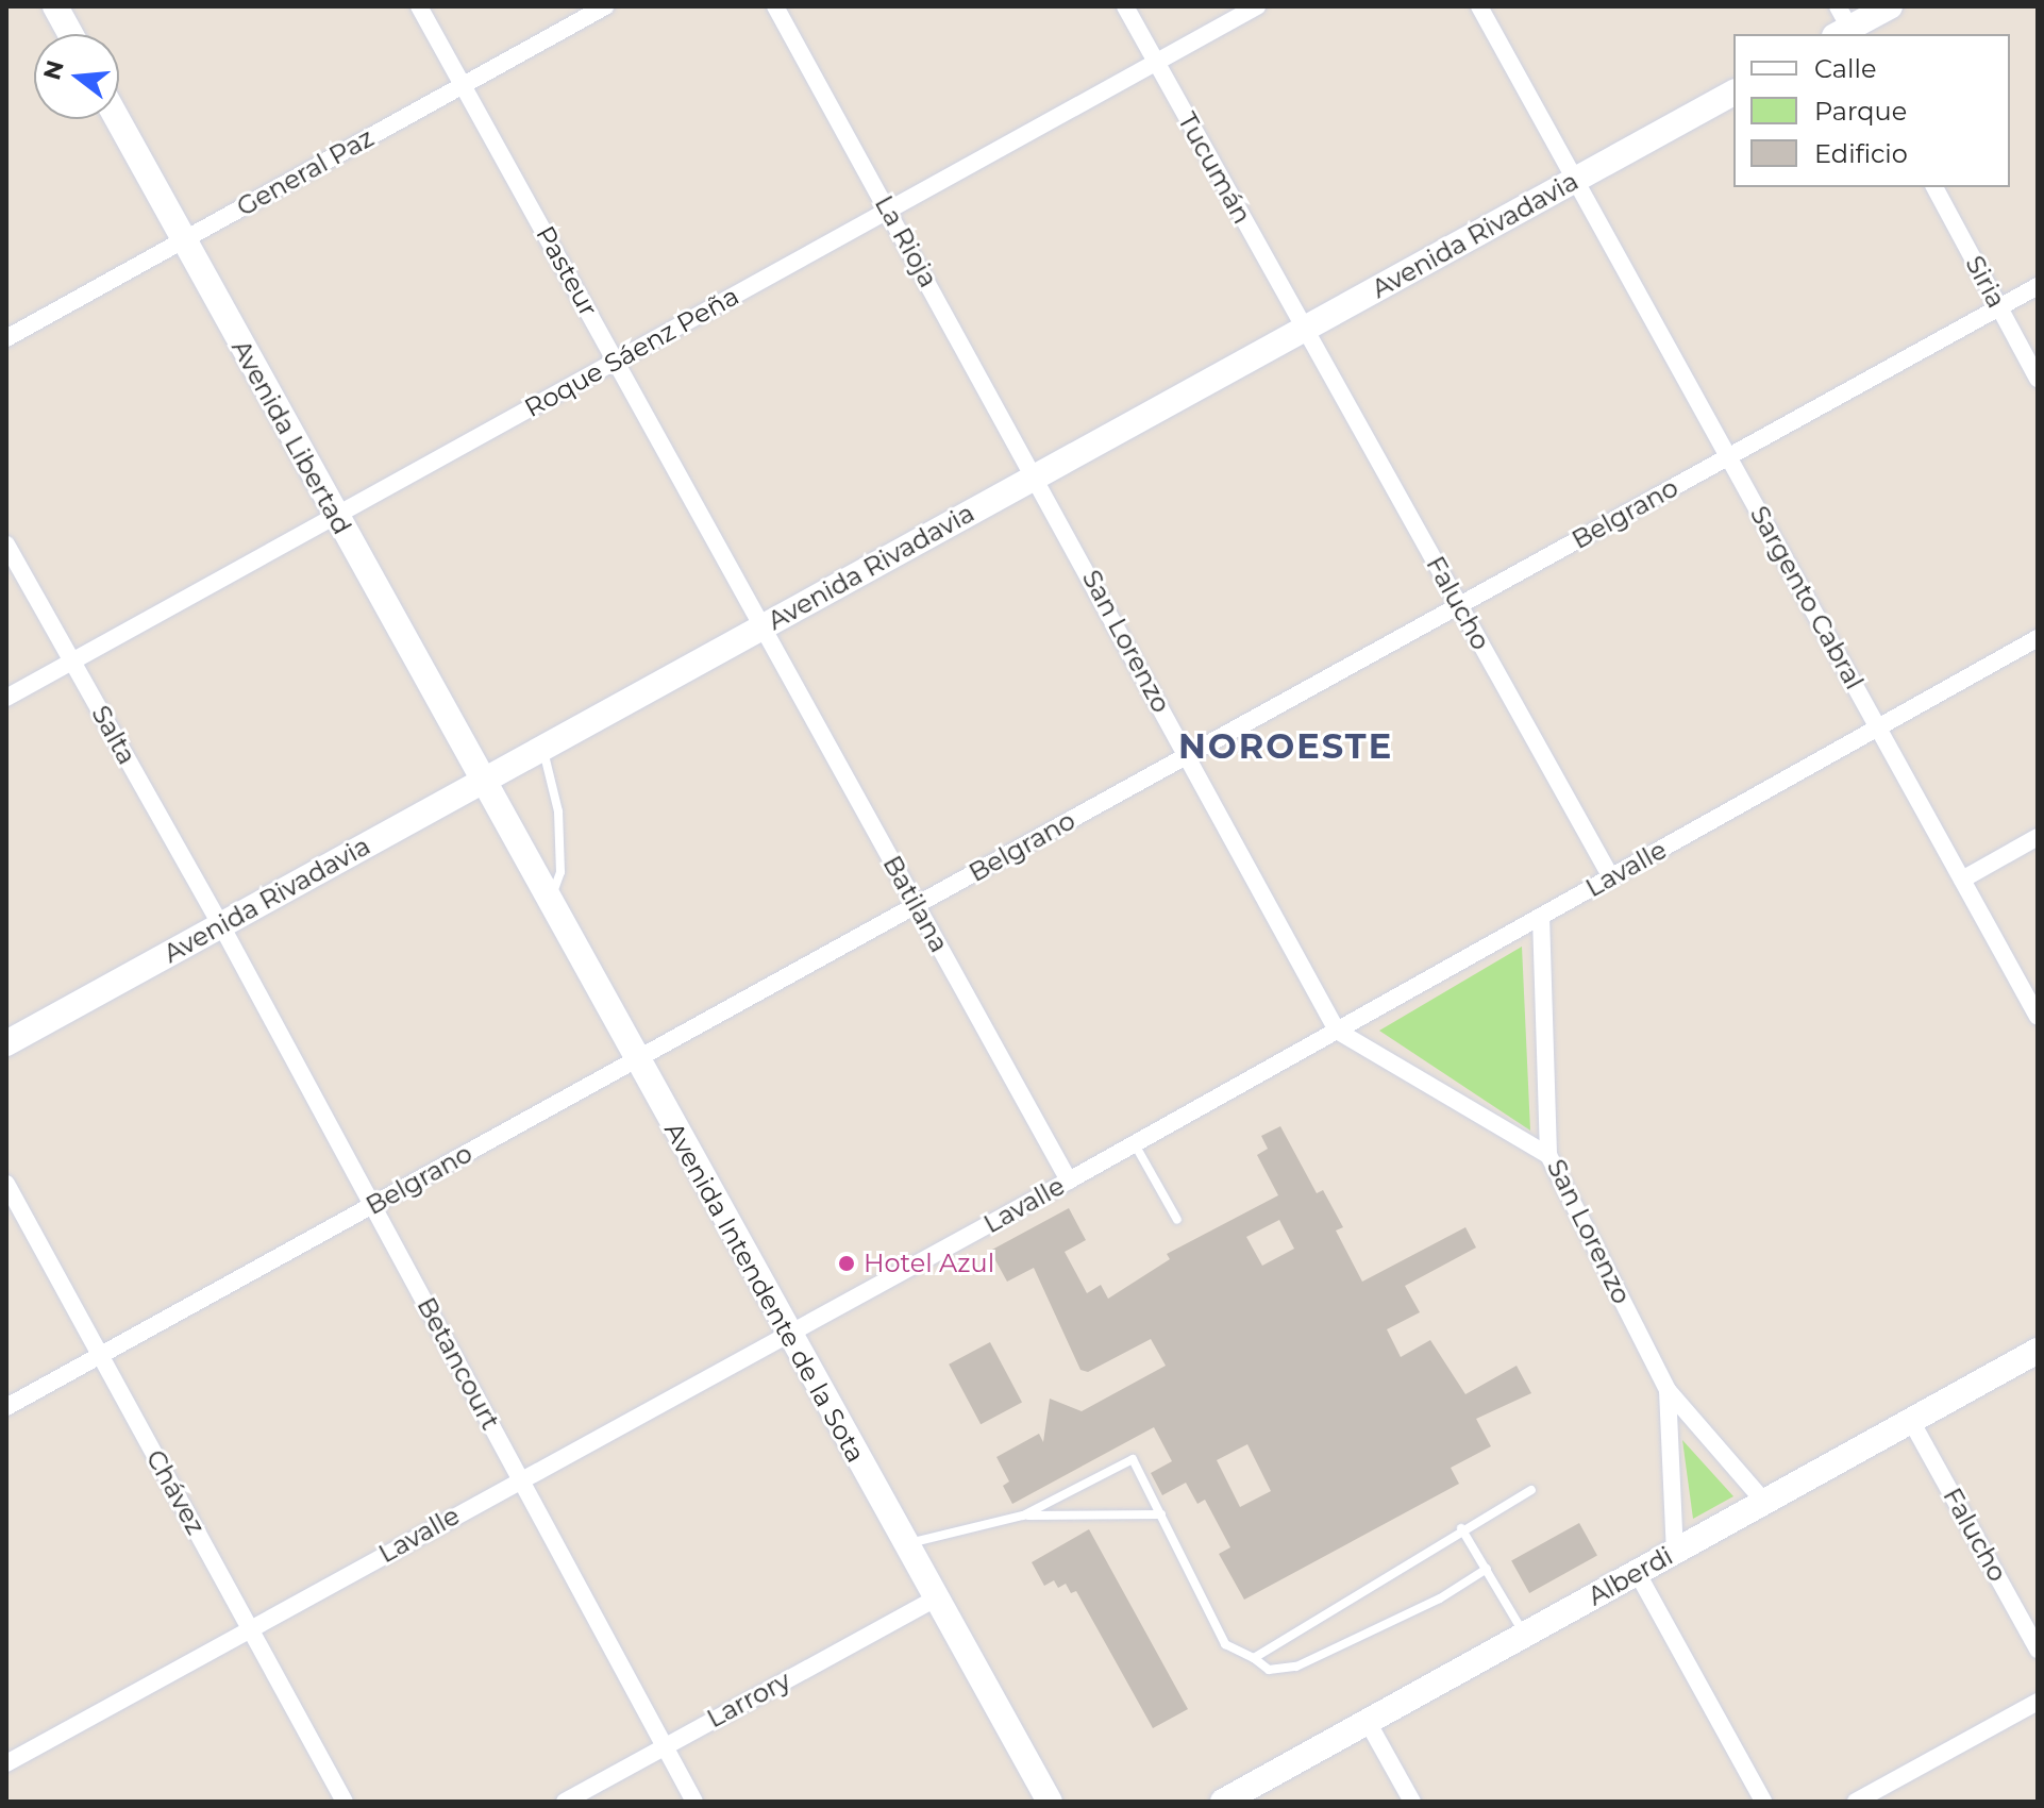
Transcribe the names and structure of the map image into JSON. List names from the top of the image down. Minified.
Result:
{"streets":{"main road":["Avenida Rivadavia","Avenida Libertad","Avenida Intendente de la Sota","Alberdi"],"street":["Tucumán","General Paz","La Rioja","Pasteur","Siria","Roque Sáenz Peña","Belgrano","Sargento Cabral","Falucho","San Lorenzo","Salta","Lavalle","Batilana","Betancourt","Chávez","Larrory"]},"crossings":[["Tucumán","Avenida Rivadavia"],["Tucumán","Roque Sáenz Peña"],["Tucumán","Falucho"],["General Paz","Pasteur"],["General Paz","Avenida Libertad"],["Avenida Rivadavia","La Rioja"],["Avenida Rivadavia","Pasteur"],["Avenida Rivadavia","Avenida Libertad"],["Avenida Rivadavia","Sargento Cabral"],["Avenida Rivadavia","Falucho"],["Avenida Rivadavia","San Lorenzo"],["Avenida Rivadavia","Salta"],["Avenida Rivadavia","Batilana"],["Avenida Rivadavia","Avenida Intendente de la Sota"],["Avenida Rivadavia","Betancourt"],["La Rioja","Roque Sáenz Peña"],["La Rioja","San Lorenzo"],["Pasteur","Roque Sáenz Peña"],["Pasteur","Batilana"],["Siria","Belgrano"],["Roque Sáenz Peña","Avenida Libertad"],["Roque Sáenz Peña","Salta"],["Avenida Libertad","Avenida Intendente de la Sota"],["Belgrano","Sargento Cabral"],["Belgrano","Falucho"],["Belgrano","San Lorenzo"],["Belgrano","Batilana"],["Belgrano","Avenida Intendente de la Sota"],["Belgrano","Betancourt"],["Belgrano","Chávez"],["Sargento Cabral","Lavalle"],["Falucho","Lavalle"],["Falucho","Alberdi"],["San Lorenzo","Lavalle"],["San Lorenzo","Alberdi"],["Salta","Betancourt"],["Lavalle","Batilana"],["Lavalle","Avenida Intendente de la Sota"],["Lavalle","Betancourt"],["Lavalle","Chávez"],["Avenida Intendente de la Sota","Larrory"],["Betancourt","Larrory"]],"districts":["NOROESTE"],"places":["Hotel Azul"],"legend":["Calle","Parque","Edificio"],"north":"left"}
